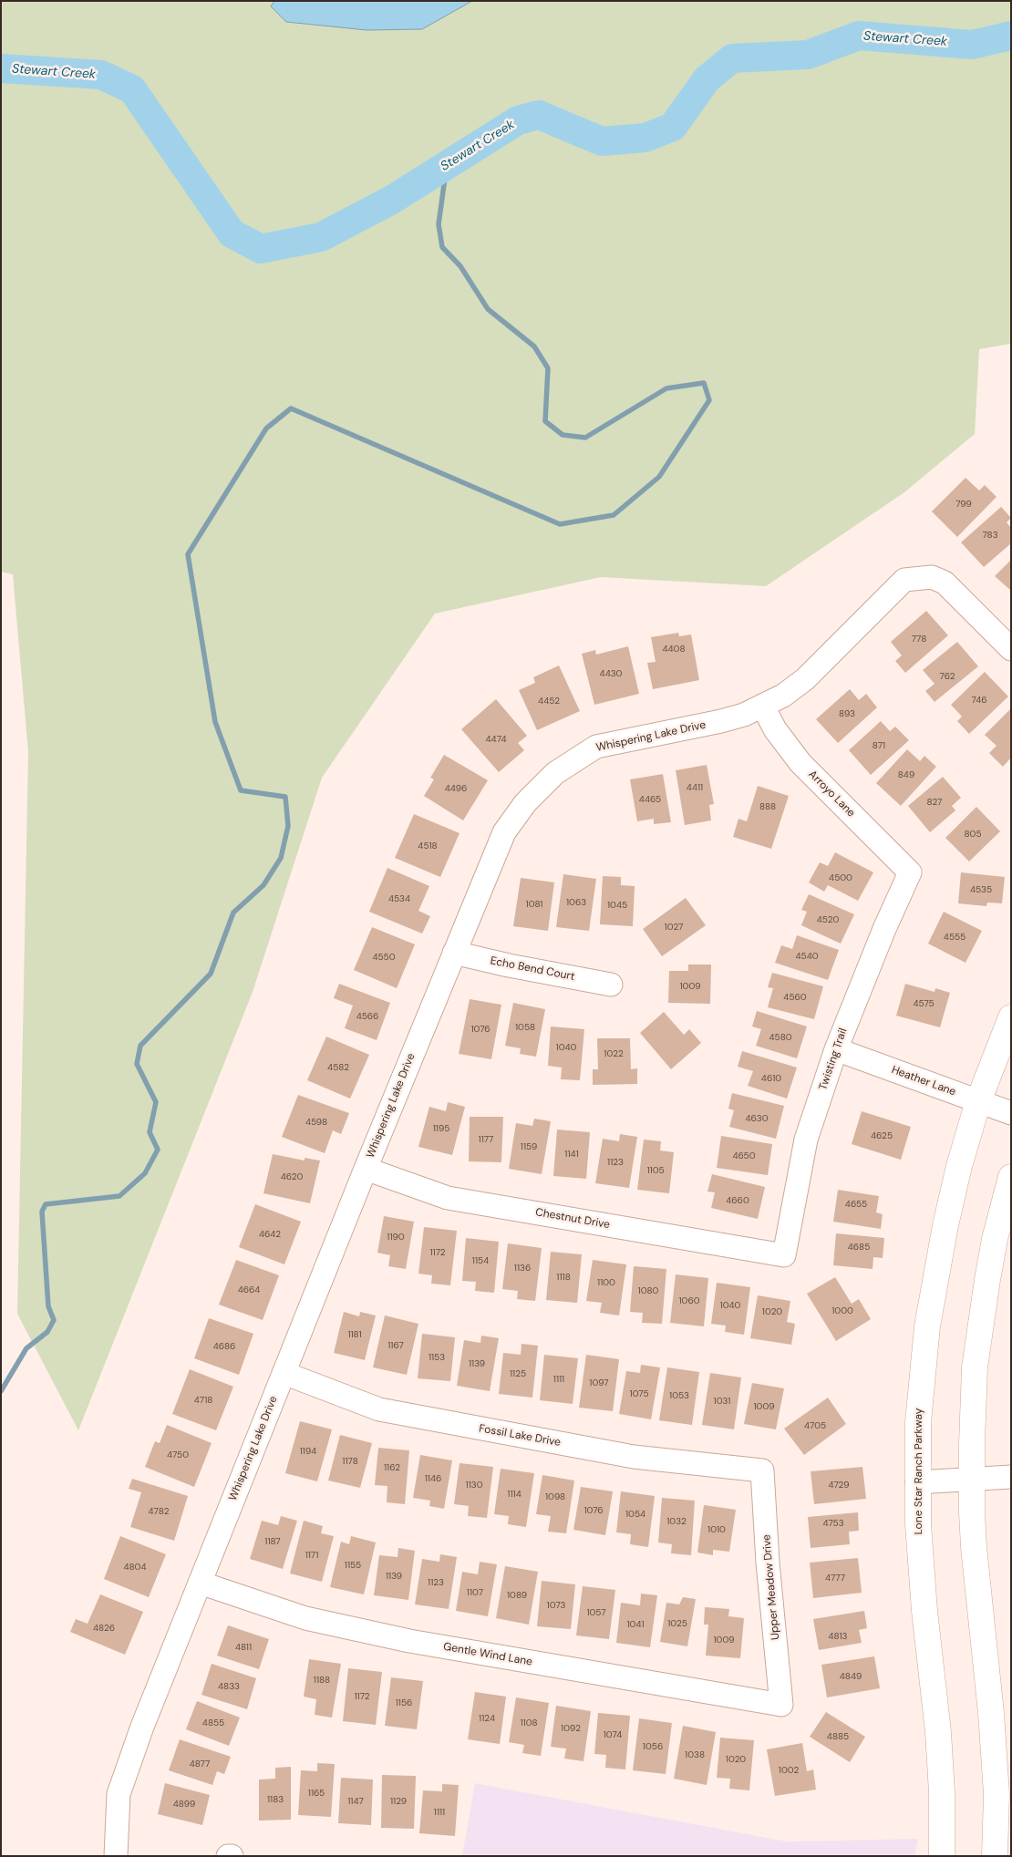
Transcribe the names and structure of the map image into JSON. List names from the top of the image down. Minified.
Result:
{"streets":{"main road":["Lone Star Ranch Parkway"],"street":["Whispering Lake Drive","Arroyo Lane","Echo Bend Court","Twisting Trail","Heather Lane","Chestnut Drive","Fossil Lake Drive","Upper Meadow Drive","Gentle Wind Lane"]},"crossings":[["Whispering Lake Drive","Arroyo Lane"],["Whispering Lake Drive","Echo Bend Court"],["Whispering Lake Drive","Chestnut Drive"],["Whispering Lake Drive","Fossil Lake Drive"],["Whispering Lake Drive","Gentle Wind Lane"],["Arroyo Lane","Twisting Trail"],["Twisting Trail","Heather Lane"],["Twisting Trail","Chestnut Drive"],["Heather Lane","Lone Star Ranch Parkway"],["Fossil Lake Drive","Upper Meadow Drive"],["Upper Meadow Drive","Gentle Wind Lane"]],"water":["Stewart Creek"],"house_numbers":["799","783","778","4408","4430","762","746","4452","893","4474","871","849","4411","4496","4465","827","888","805","4518","4500","4535","4534","1063","1081","1045","4520","1027","4555","4540","4550","1009","4560","4575","4566","1058","1076","4580","1040","1022","4582","4610","4630","4598","1195","4625","1177","1159","1141","4650","1123","1105","4620","4660","4655","4642","1190","4685","1172","1154","1136","1118","1100","4664","1080","1060","1040","1000","1020","1181","1167","4686","1153","1139","1125","1111","1097","1075","1053","4718","1031","1009","4705","1194","4750","1178","1162","1146","1130","4729","1114","1098","1076","4782","1054","1032","4753","1010","1187","1171","1155","4804","1139","4777","1123","1107","1089","1073","1057","1025","1041","4826","4813","1009","4811","4849","1188","4833","1172","1156","1124","4855","1108","1092","1074","4885","1056","1038","1020","4877","1002","1165","1183","1147","1129","4899","1111"]}
